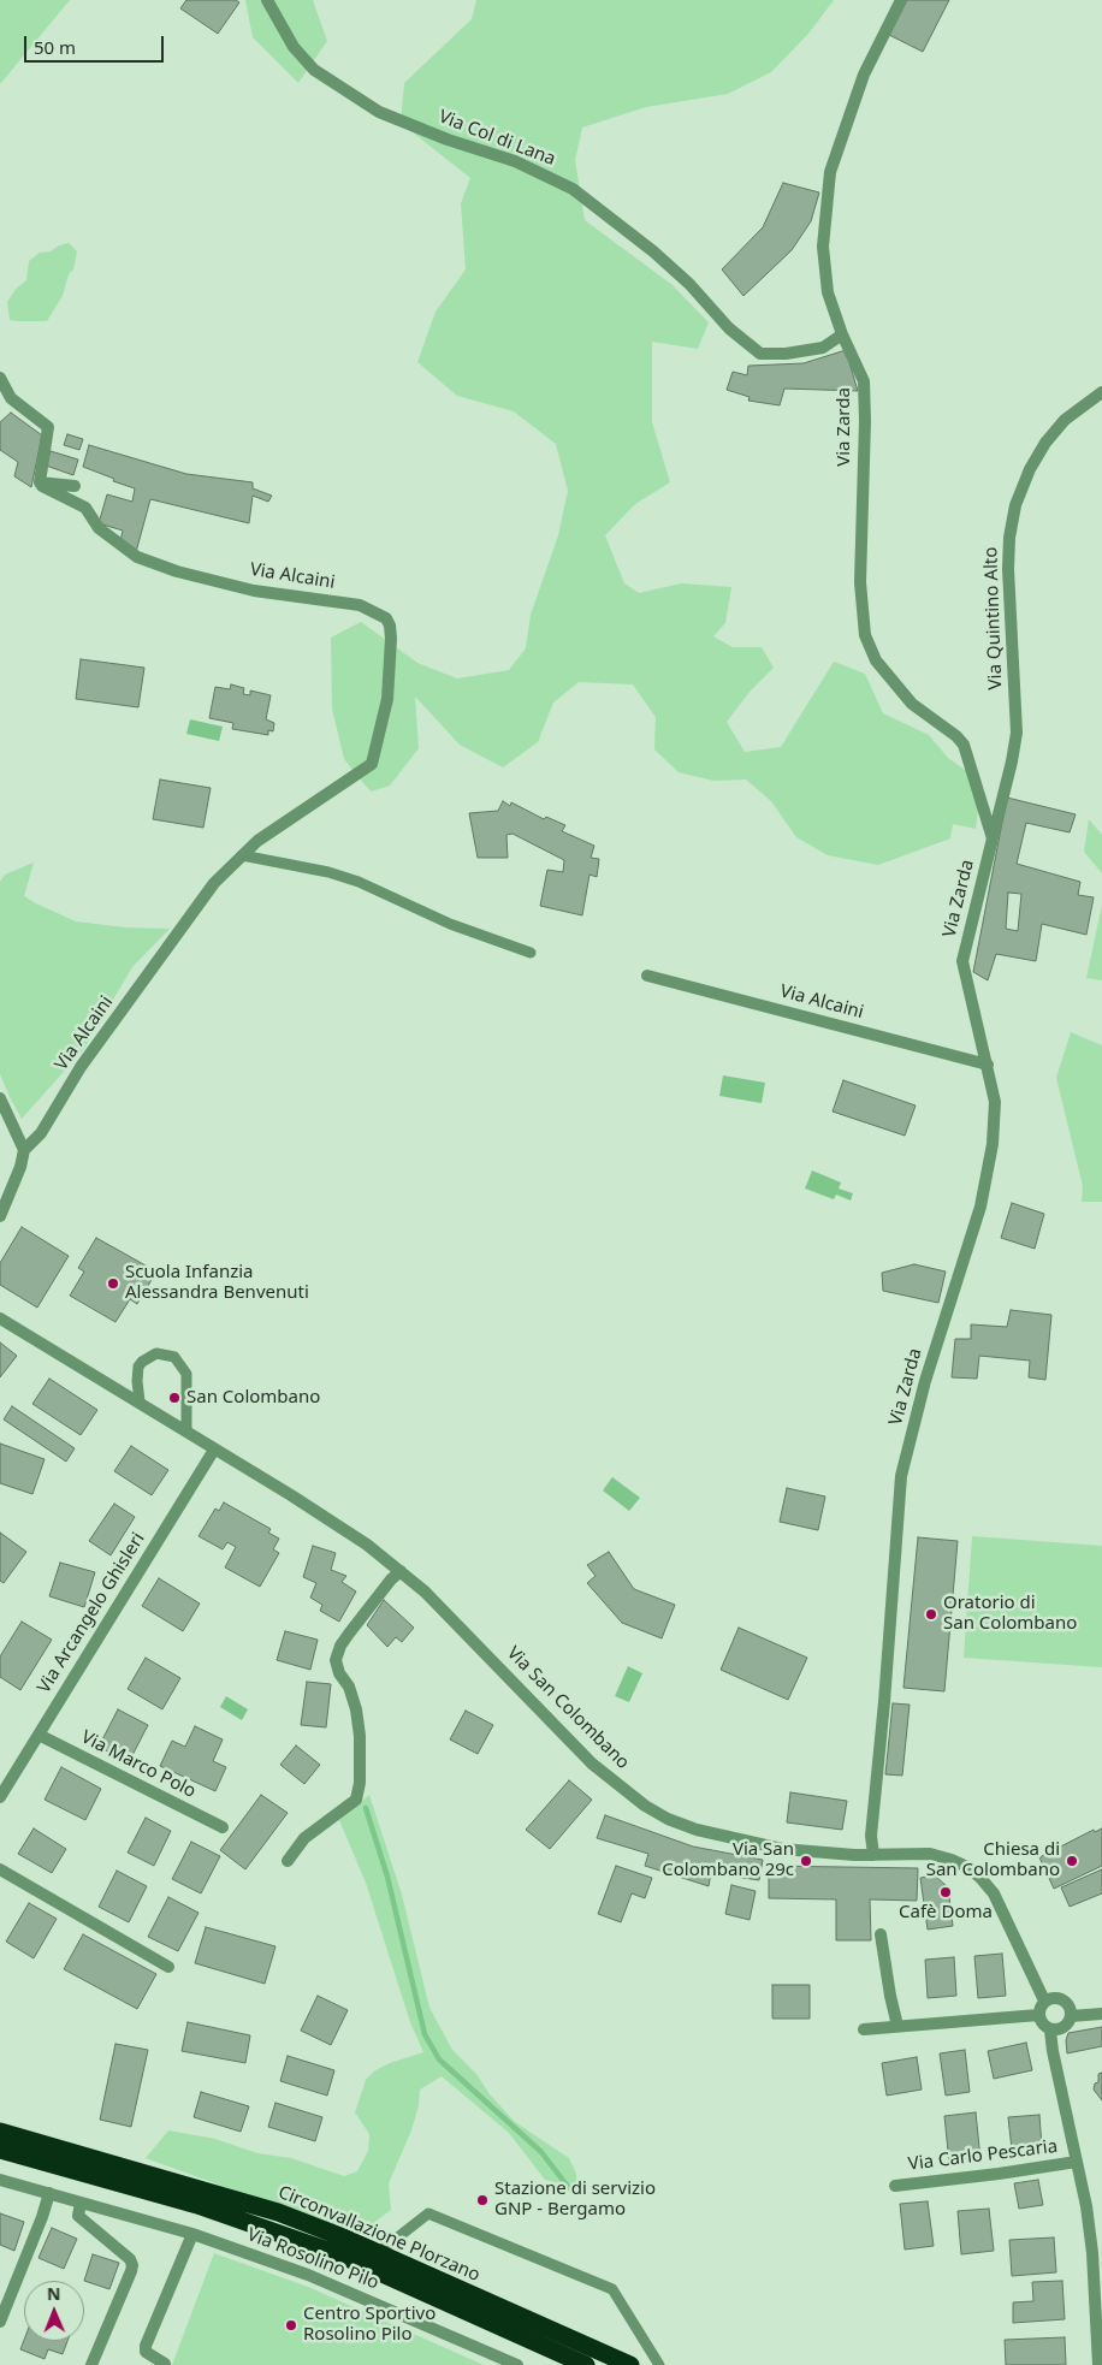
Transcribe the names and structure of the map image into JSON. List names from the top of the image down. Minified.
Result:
{"streets":{"highway":["Circonvallazione Plorzano"],"street":["Via Col di Lana","Via Zarda","Via Alcaini","Via Quintino Alto","Via Arcangelo Ghisleri","Via San Colombano","Via Marco Polo","Via Carlo Pescaria","Via Rosolino Pilo"]},"crossings":[["Via Col di Lana","Via Zarda"],["Via Zarda","Via Alcaini"],["Via Zarda","Via Quintino Alto"],["Via Zarda","Via San Colombano"],["Via Arcangelo Ghisleri","Via San Colombano"],["Via Arcangelo Ghisleri","Via Marco Polo"],["Via San Colombano","Via Carlo Pescaria"]],"places":["Scuola Infanzia Alessandra Benvenuti","San Colombano","Oratorio di San Colombano","Via San Colombano 29c","Chiesa di San Colombano","Cafè Doma","Stazione di servizio GNP - Bergamo","Centro Sportivo Rosolino Pilo"],"scale_bar":"50 m","north":"top"}
